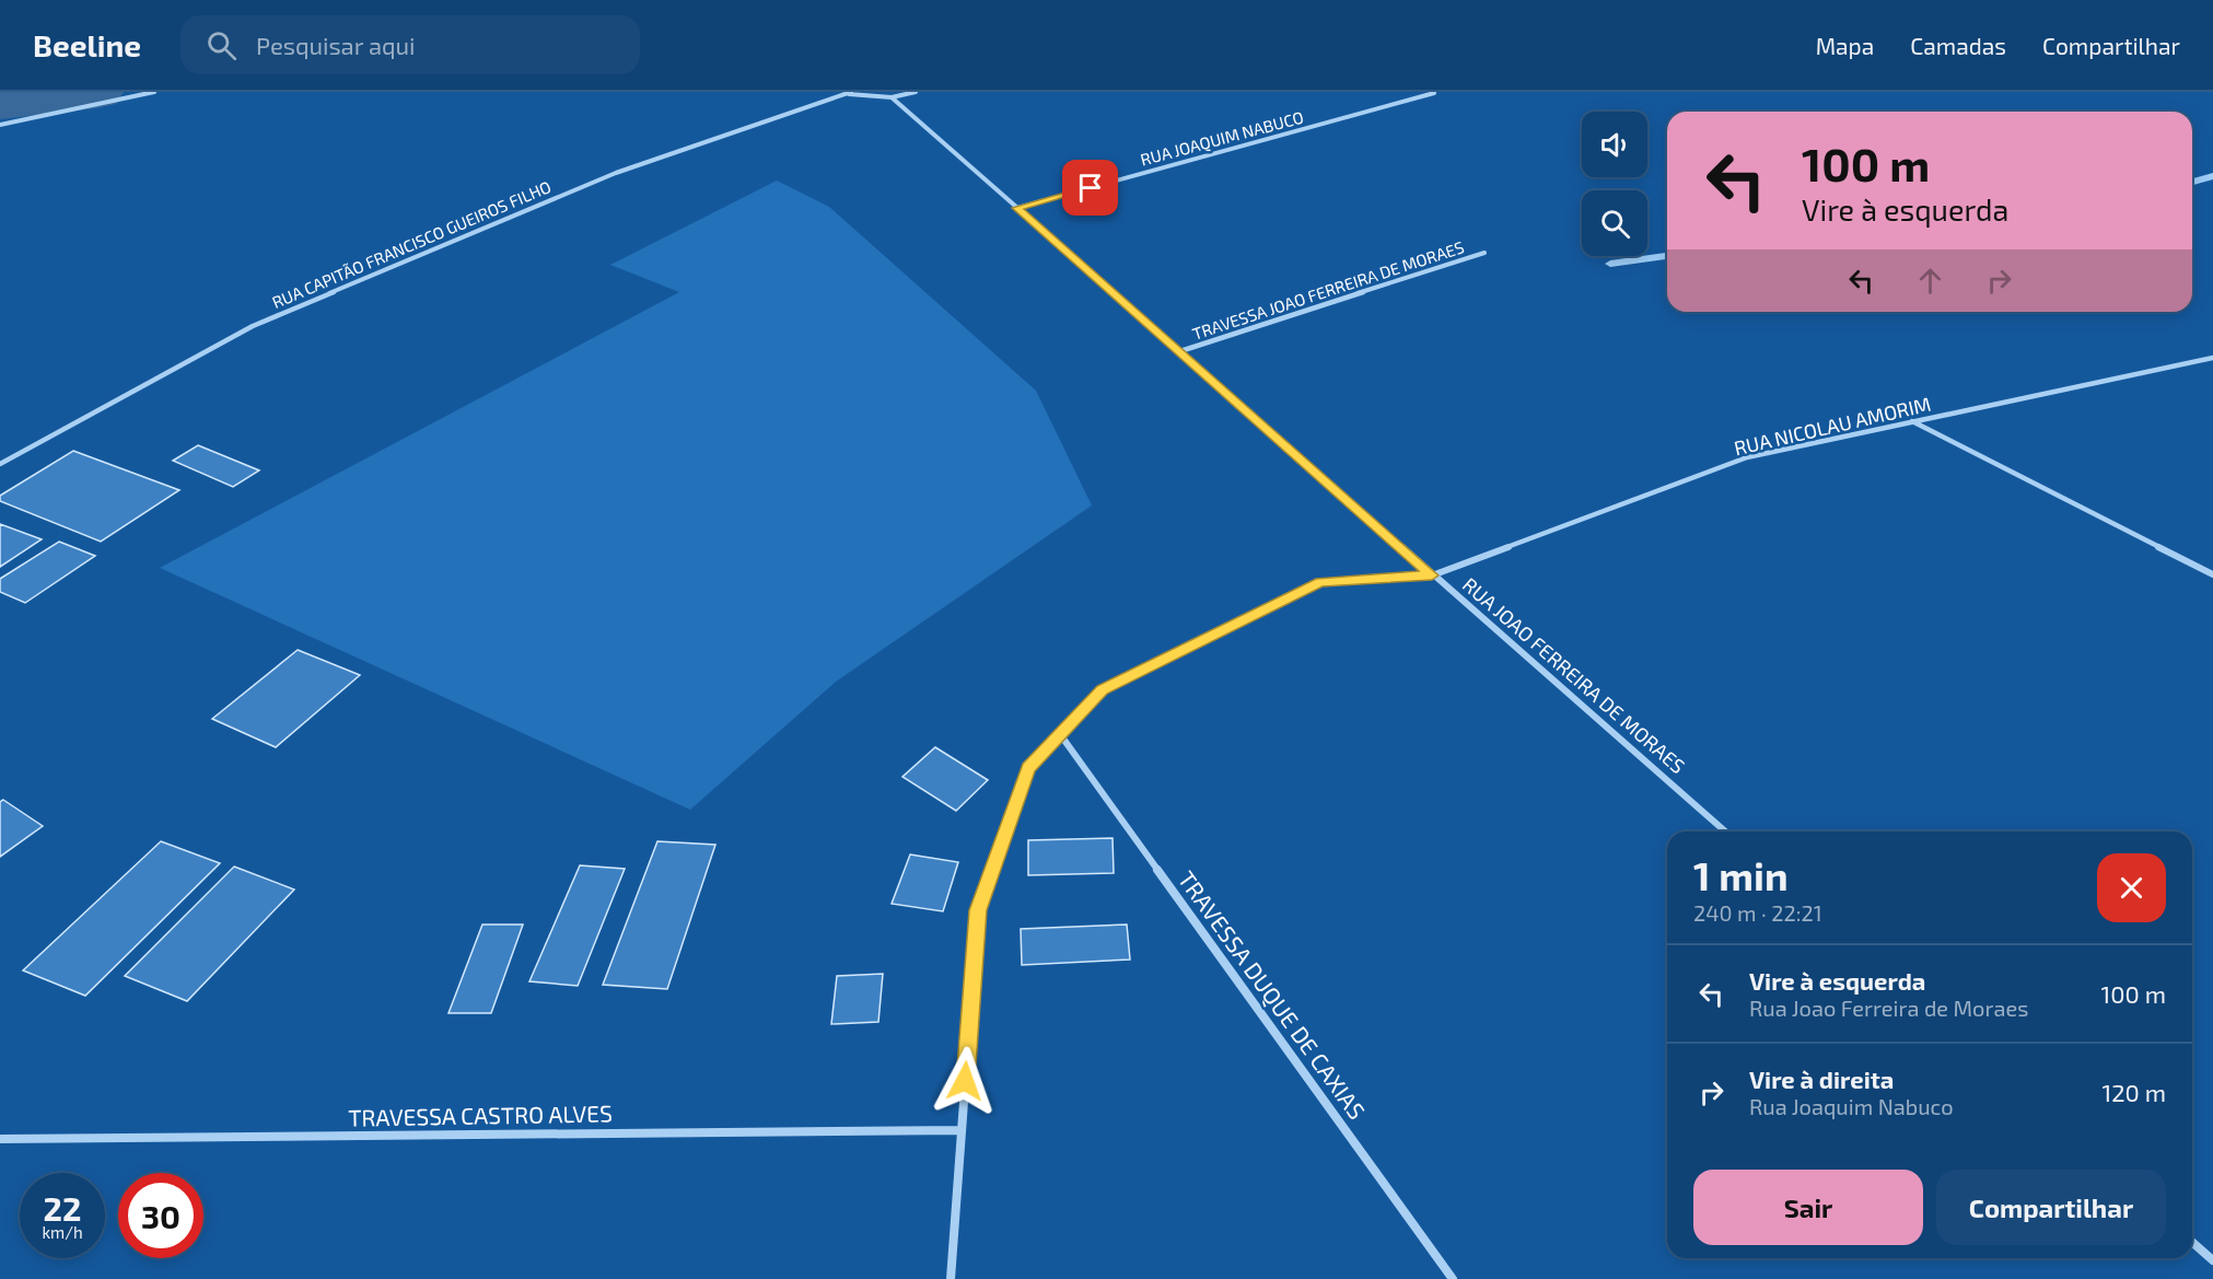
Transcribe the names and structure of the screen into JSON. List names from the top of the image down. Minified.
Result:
{"streets":{"street":["RUA JOAQUIM NABUCO","RUA CAPITÃO FRANCISCO GUEIROS FILHO","TRAVESSA JOAO FERREIRA DE MORAES","RUA NICOLAU AMORIM","RUA JOAO FERREIRA DE MORAES","TRAVESSA DUQUE DE CAXIAS","TRAVESSA CASTRO ALVES"]},"crossings":[["RUA JOAQUIM NABUCO","RUA JOAO FERREIRA DE MORAES"],["TRAVESSA JOAO FERREIRA DE MORAES","RUA JOAO FERREIRA DE MORAES"],["RUA NICOLAU AMORIM","RUA JOAO FERREIRA DE MORAES"],["RUA NICOLAU AMORIM","TRAVESSA DUQUE DE CAXIAS"],["RUA NICOLAU AMORIM","TRAVESSA CASTRO ALVES"]],"page":{"header":"Beeline","search":"Pesquisar aqui","nav":["Mapa","Camadas","Compartilhar"],"turn":["100 m","Vire à esquerda"],"heading":["1 min","240 m · 22:21"],"list":[{"name":"Vire à esquerda","note":"Rua Joao Ferreira de Moraes","value":"100 m"},{"name":"Vire à direita","note":"Rua Joaquim Nabuco","value":"120 m"}],"buttons":["Sair","Compartilhar"],"speed":"22 km/h","limit":"30"}}
